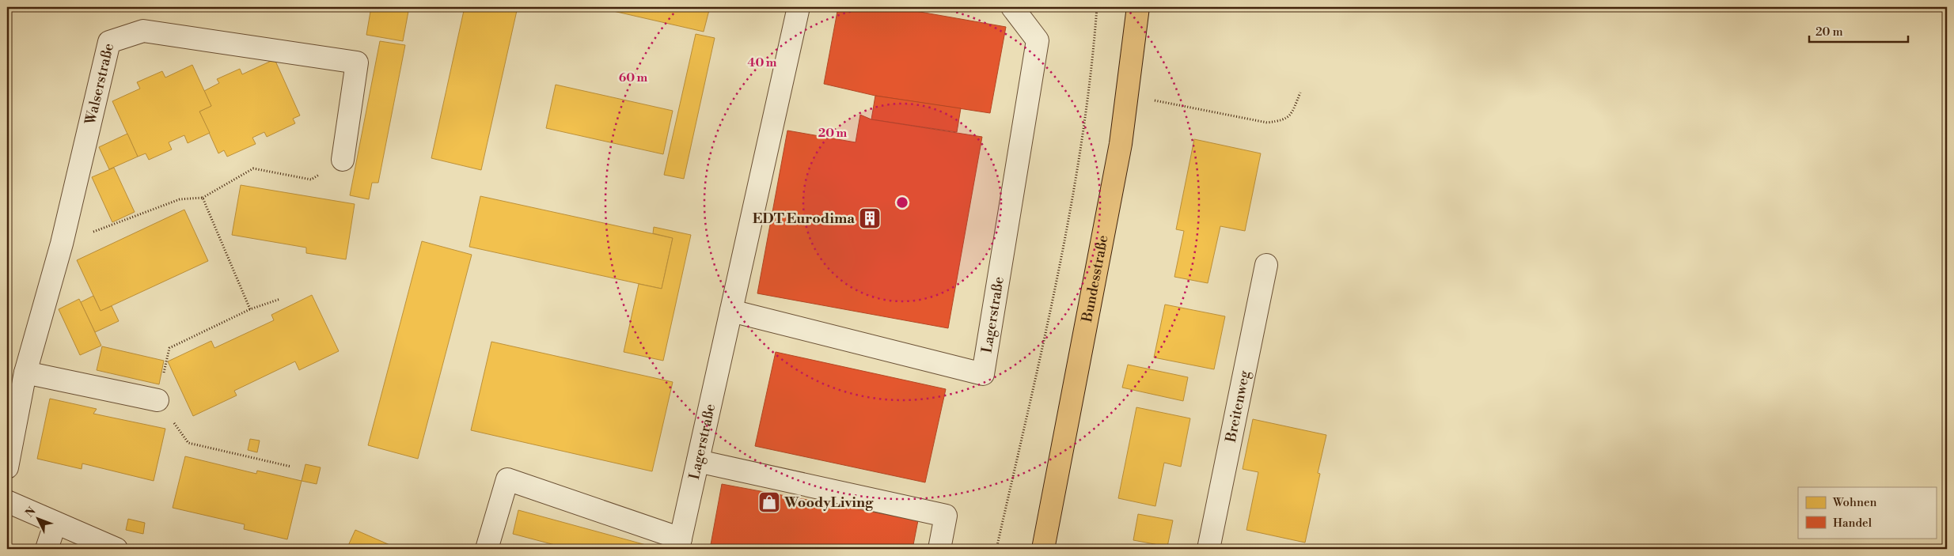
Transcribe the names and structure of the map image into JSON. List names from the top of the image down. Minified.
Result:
{"streets":{"main road":["Bundesstraße"],"street":["Walserstraße","Lagerstraße","Breitenweg"]},"places":{"building":["EDT Eurodima"],"shop":["WoodyLiving"]},"legend":["Wohnen","Handel"],"scale_bar":"20 m","north":"top left","rings":["40 m","60 m","20 m"]}
